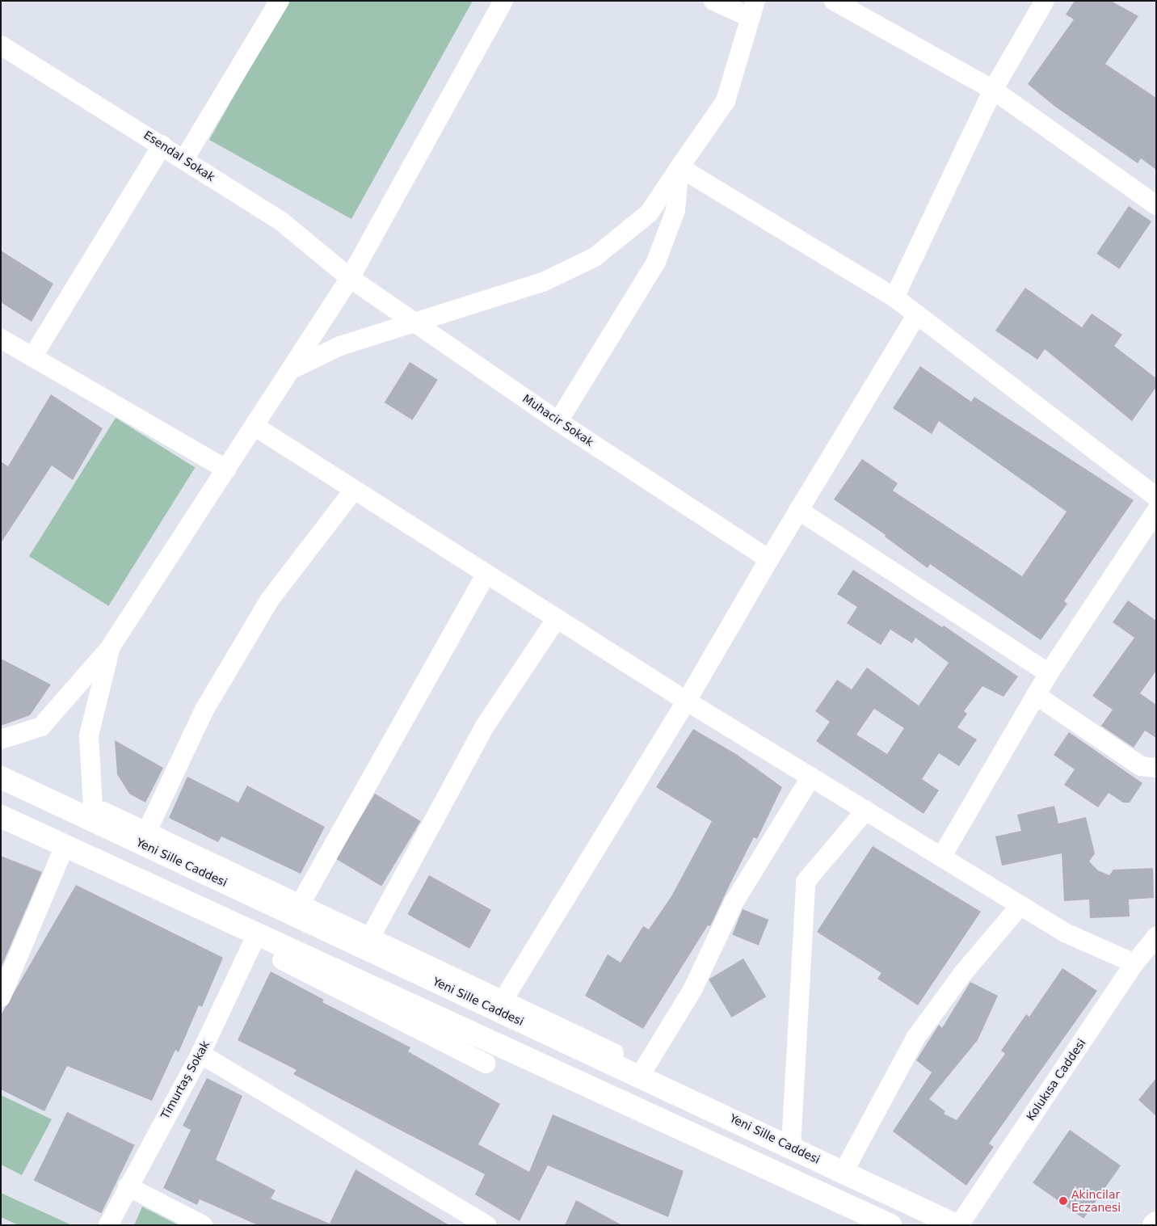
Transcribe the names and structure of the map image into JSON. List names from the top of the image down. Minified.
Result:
{"streets":{"main road":["Yeni Sille Caddesi"],"street":["Esendal Sokak","Muhacir Sokak","Timurtaş Sokak","Kolukısa Caddesi"]},"crossings":[["Esendal Sokak","Muhacir Sokak"],["Yeni Sille Caddesi","Kolukısa Caddesi"]],"places":["Akincilar Eczanesi"]}
